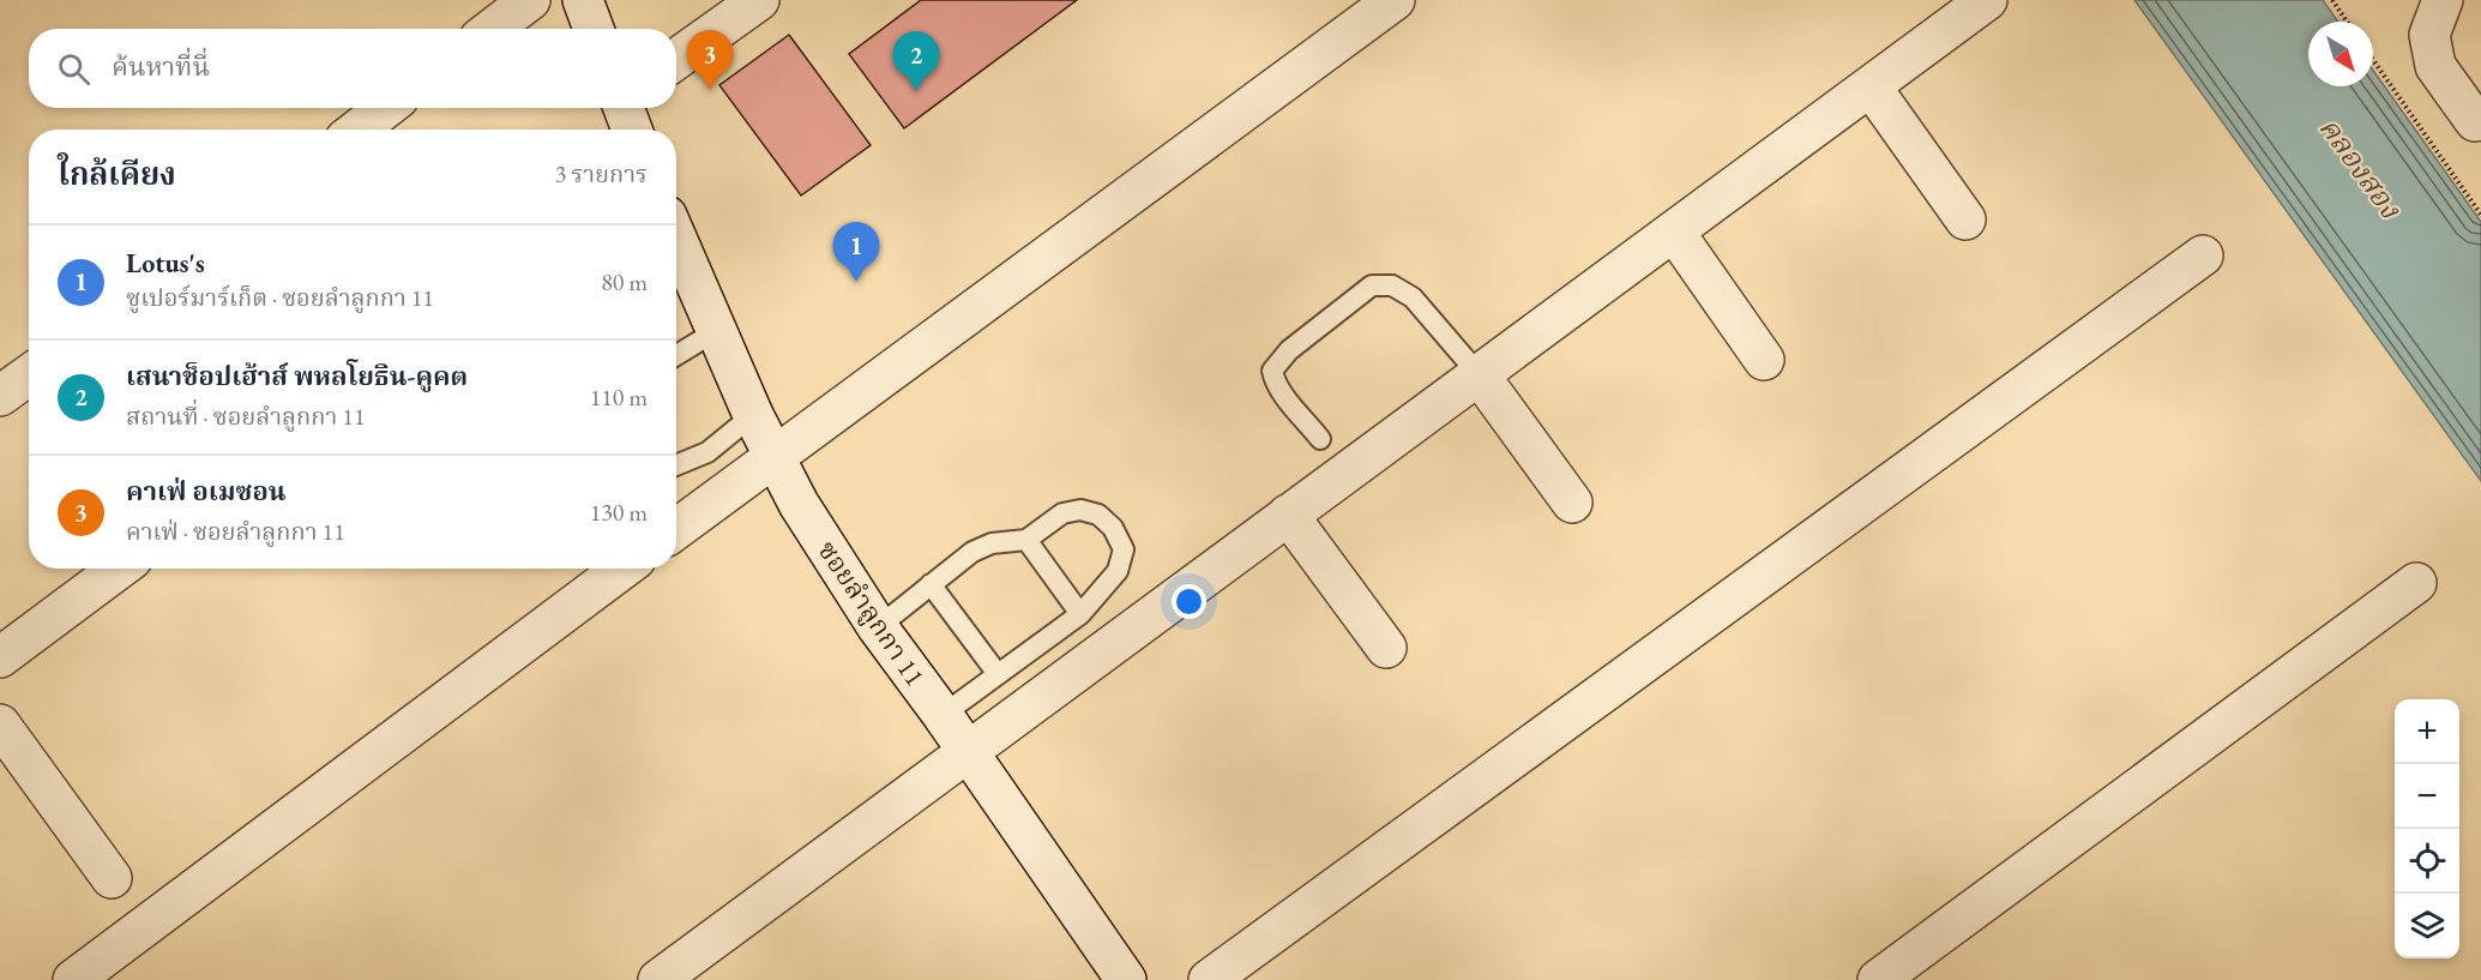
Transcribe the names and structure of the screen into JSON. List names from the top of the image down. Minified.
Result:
{"streets":{"street":["ซอยลำลูกกา 11"]},"water":["คลองสอง"],"north":"bottom right","page":{"search":"ค้นหาที่นี่","pins":["3","2","1"],"heading":["ใกล้เคียง","3 รายการ"],"list":[{"mark":"1","name":"Lotus's","note":"ซูเปอร์มาร์เก็ต · ซอยลำลูกกา 11","value":"80 m"},{"mark":"2","name":"เสนาช็อปเฮ้าส์ พหลโยธิน-คูคต","note":"สถานที่ · ซอยลำลูกกา 11","value":"110 m"},{"mark":"3","name":"คาเฟ่ อเมซอน","note":"คาเฟ่ · ซอยลำลูกกา 11","value":"130 m"}],"map_buttons":["+","−"]}}
